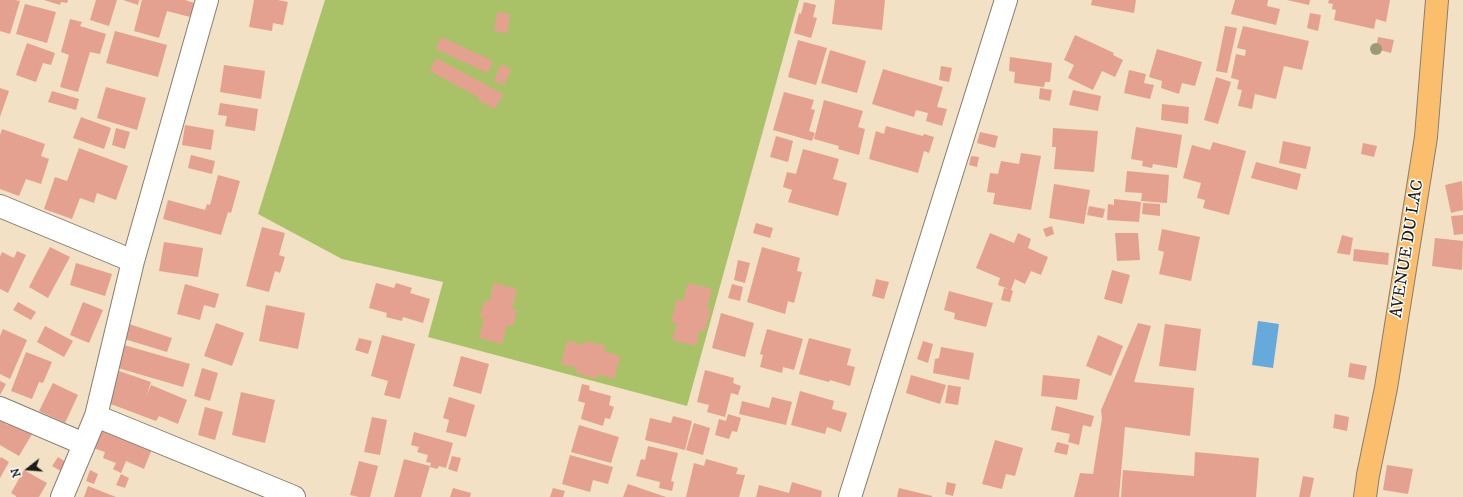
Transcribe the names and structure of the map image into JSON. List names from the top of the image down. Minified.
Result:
{"streets":{"main road":["AVENUE DU LAC"]},"north":"left"}
